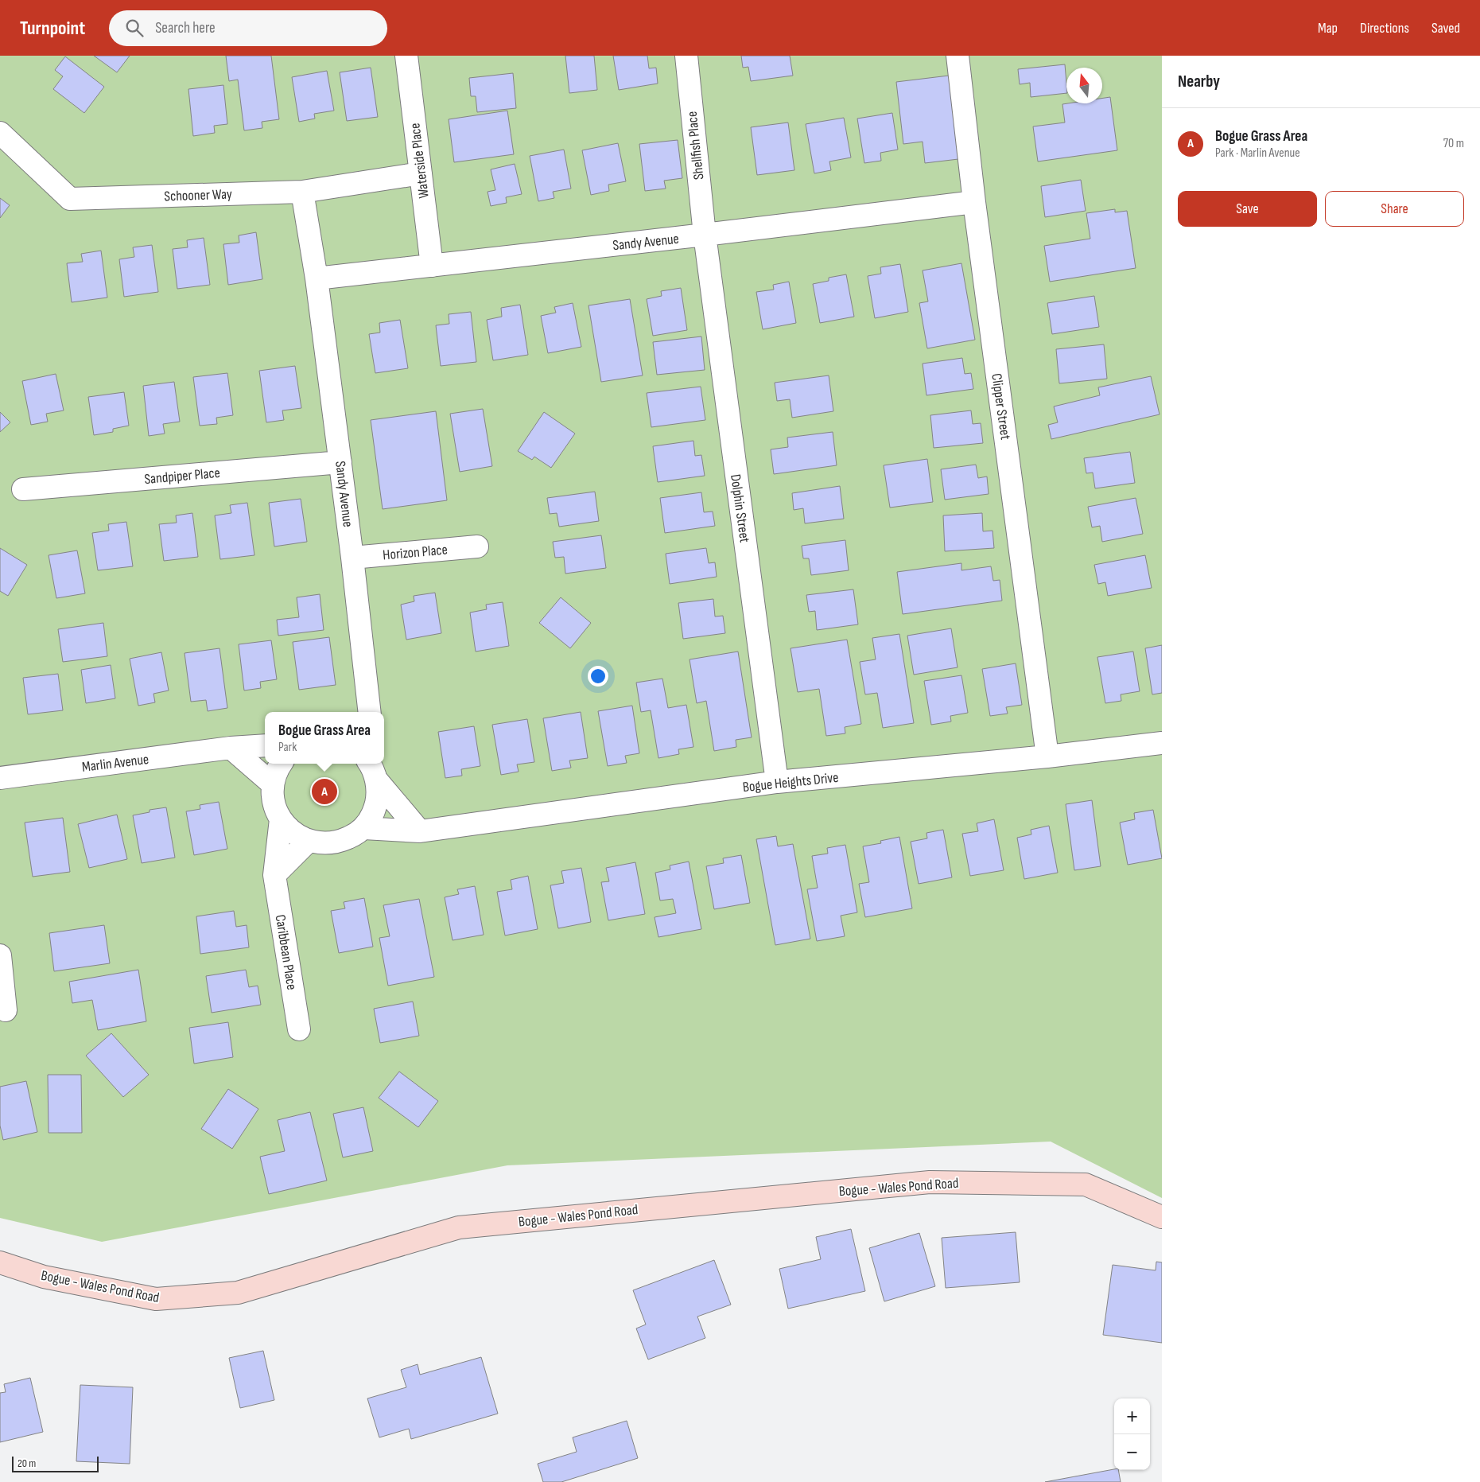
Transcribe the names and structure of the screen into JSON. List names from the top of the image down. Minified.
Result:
{"streets":{"street":["Shellfish Place","Waterside Place","Schooner Way","Sandy Avenue","Clipper Street","Sandpiper Place","Dolphin Street","Horizon Place","Marlin Avenue","Bogue Heights Drive","Caribbean Place","Bogue - Wales Pond Road"]},"crossings":[["Shellfish Place","Sandy Avenue"],["Shellfish Place","Dolphin Street"],["Waterside Place","Schooner Way"],["Waterside Place","Sandy Avenue"],["Schooner Way","Sandy Avenue"],["Sandy Avenue","Clipper Street"],["Sandy Avenue","Sandpiper Place"],["Sandy Avenue","Dolphin Street"],["Sandy Avenue","Horizon Place"],["Clipper Street","Bogue Heights Drive"],["Dolphin Street","Bogue Heights Drive"]],"scale_bar":"20 m","north":"top","page":{"header":"Turnpoint","search":"Search here","nav":["Map","Directions","Saved"],"heading":"Nearby","list":[{"mark":"A","name":"Bogue Grass Area","note":"Park · Marlin Avenue","value":"70 m"}],"buttons":["Save","Share"],"popup":["Bogue Grass Area","Park"],"pins":"A","map_buttons":["+","−"],"scale":"20 m"}}
